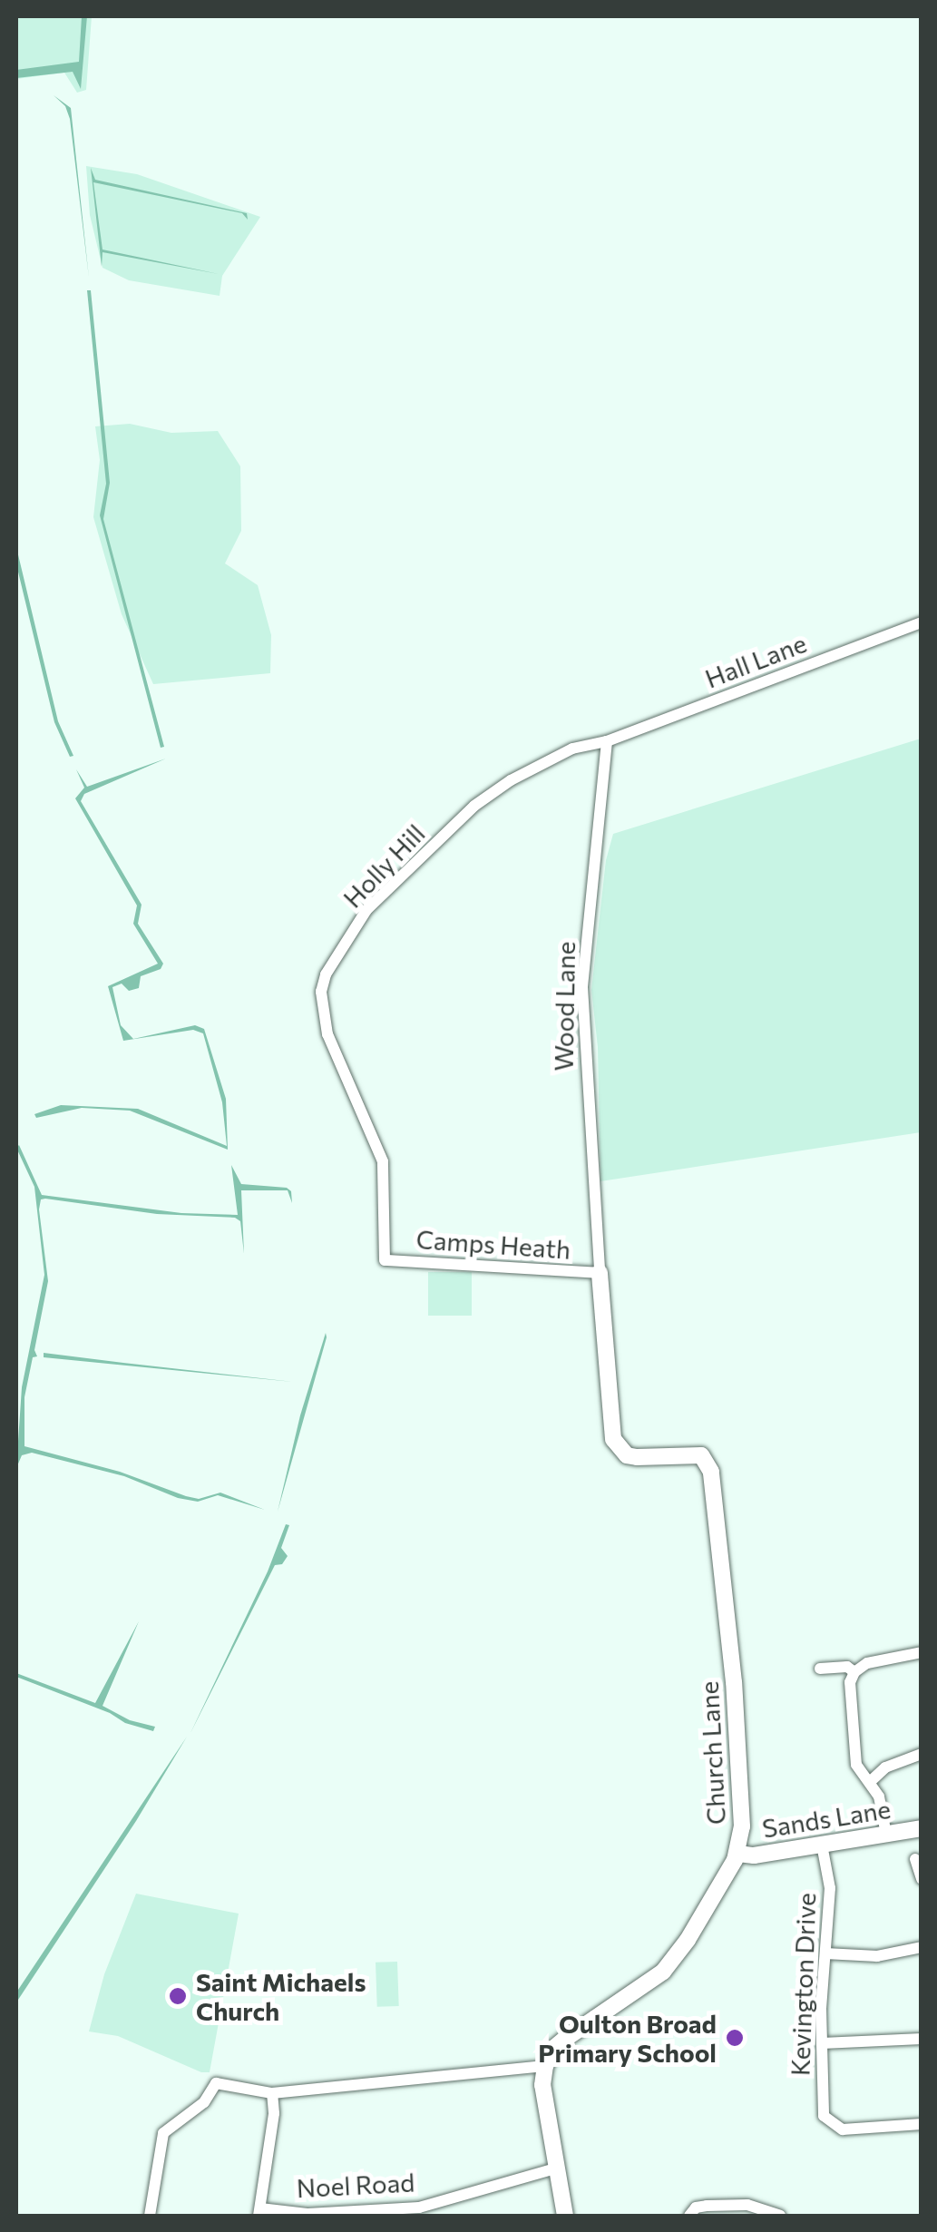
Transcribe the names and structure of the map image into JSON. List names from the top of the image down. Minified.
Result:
{"streets":{"street":["Hall Lane","Holly Hill","Wood Lane","Camps Heath","Church Lane","Sands Lane","Kevington Drive","Noel Road"]},"crossings":[["Hall Lane","Holly Hill"],["Hall Lane","Wood Lane"],["Holly Hill","Wood Lane"],["Holly Hill","Camps Heath"],["Wood Lane","Camps Heath"],["Wood Lane","Church Lane"],["Camps Heath","Church Lane"],["Church Lane","Sands Lane"],["Sands Lane","Kevington Drive"]],"places":["Saint Michaels Church","Oulton Broad Primary School"]}
